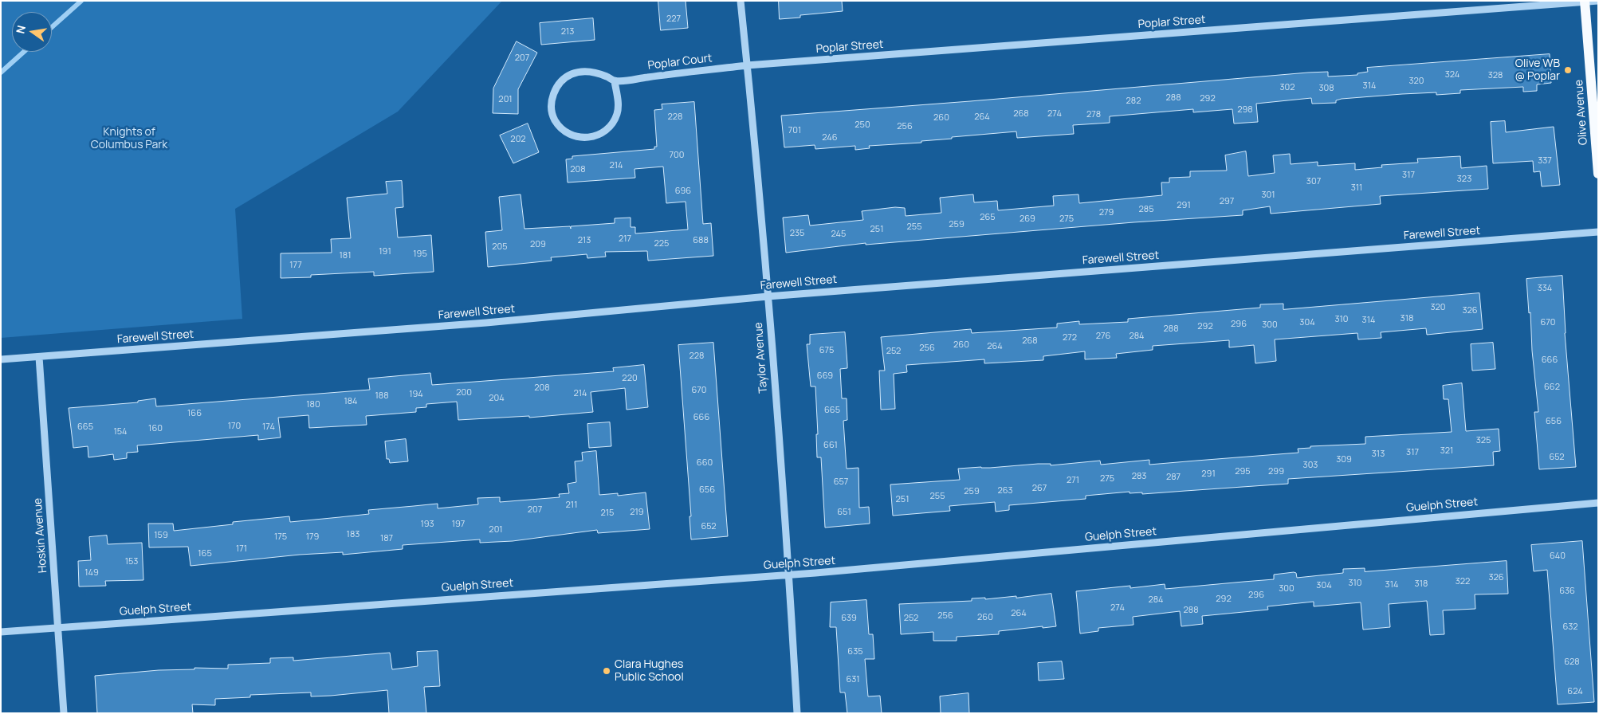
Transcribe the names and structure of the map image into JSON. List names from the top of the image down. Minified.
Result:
{"streets":{"main road":["Olive Avenue"],"street":["Poplar Street","Poplar Court","Farewell Street","Taylor Avenue","Guelph Street","Hoskin Avenue"]},"crossings":[["Poplar Street","Poplar Court"],["Poplar Street","Olive Avenue"],["Poplar Street","Taylor Avenue"],["Poplar Court","Taylor Avenue"],["Farewell Street","Taylor Avenue"],["Farewell Street","Hoskin Avenue"],["Taylor Avenue","Guelph Street"],["Guelph Street","Hoskin Avenue"]],"parks":["Knights of Columbus Park"],"places":["Olive WB @ Poplar","Clara Hughes Public School"],"house_numbers":["227","213","207","324","328","320","314","302","308","288","292","201","282","298","268","274","278","228","264","260","250","256","701","246","202","700","337","214","208","317","323","307","311","696","301","297","291","285","279","265","269","275","259","255","251","235","245","217","213","688","225","209","205","191","195","181","177","334","320","326","318","310","314","304","670","296","300","292","288","276","284","272","268","260","264","256","675","252","228","666","669","220","662","208","670","200","214","194","188","204","184","180","665","166","666","656","170","665","174","160","154","325","661","321","317","313","652","309","660","303","295","299","291","283","287","275","271","657","267","656","263","259","255","251","211","207","219","651","215","193","197","652","201","183","159","175","179","187","171","165","640","153","149","326","322","310","318","314","304","300","636","296","292","284","274","288","264","256","260","639","252","632","635","628","631","624"],"north":"left"}
